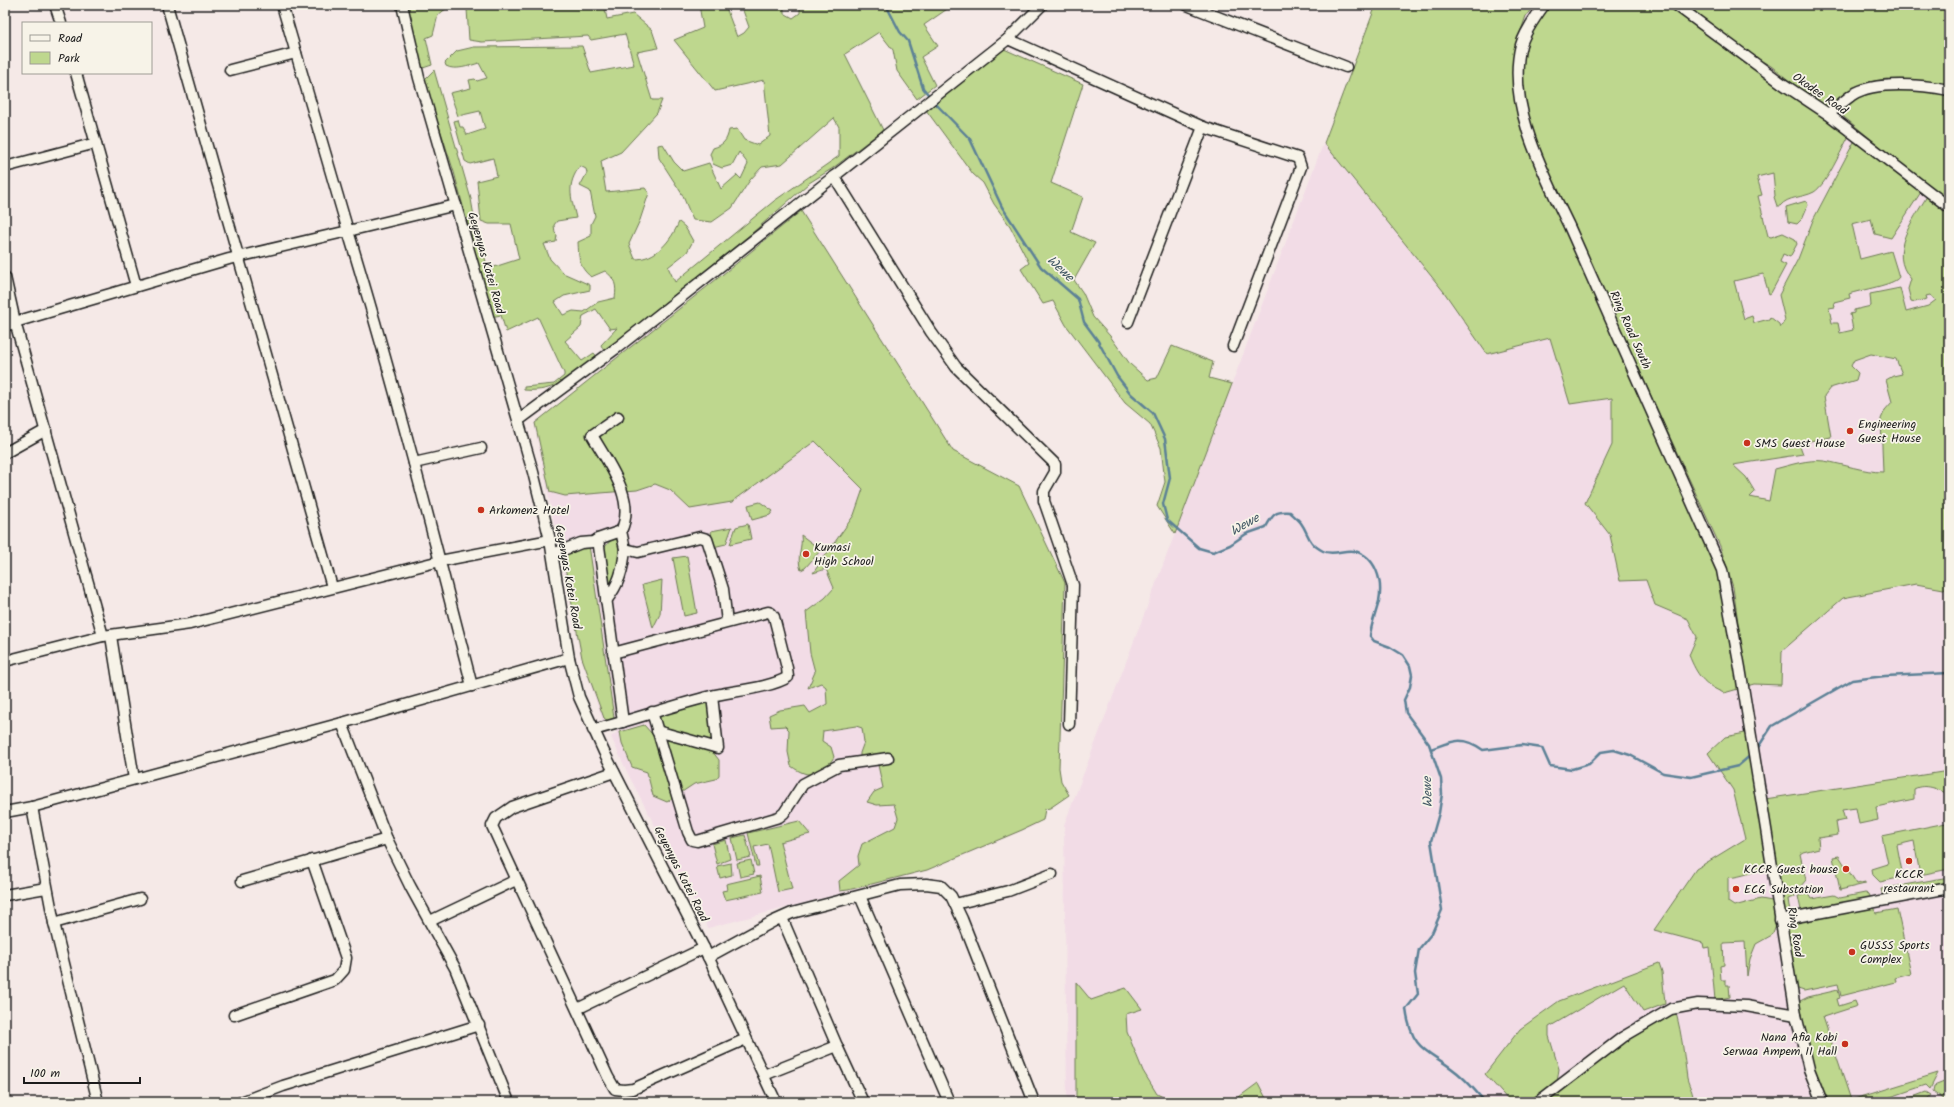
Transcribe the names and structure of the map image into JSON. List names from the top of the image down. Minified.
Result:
{"streets":{"street":["Okodee Road","Geyenyas Kotei Road","Ring Road South","Ring Road"]},"crossings":[["Ring Road South","Ring Road"]],"water":["Wewe"],"places":["Engineering Guest House","SMS Guest House","Arkomenz Hotel","Kumasi High School","KCCR restaurant","KCCR Guest house","ECG Substation","GUSSS Sports Complex","Nana Afia Kobi Serwaa Ampem II Hall"],"legend":["Road","Park"],"scale_bar":"100 m"}
